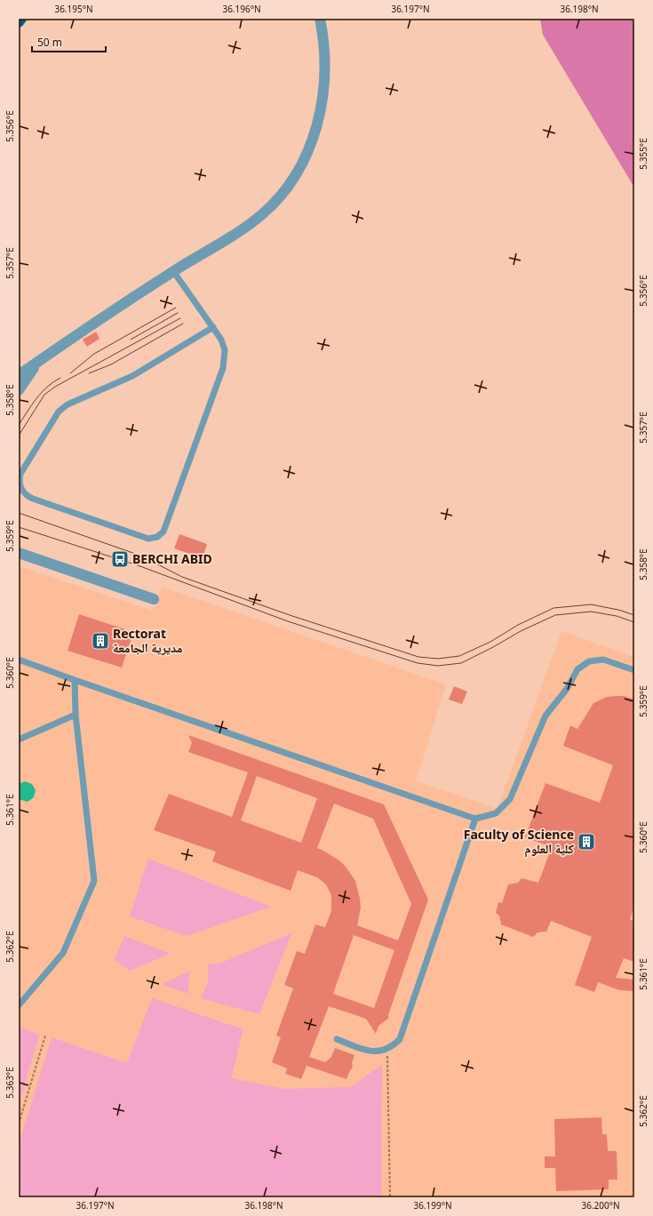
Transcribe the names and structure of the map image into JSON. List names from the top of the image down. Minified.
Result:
{"places":{"bus stop":["BERCHI ABID"],"building":["Rectorat مديرية الجامعة","Faculty of Science كلية العلوم"]},"scale_bar":"50 m","coordinates":["36.195°N","36.196°N","36.197°N","36.198°N","5.356°E","5.355°E","5.357°E","5.358°E","5.359°E","5.360°E","5.361°E","5.362°E","5.363°E","36.199°N","36.200°N"]}
